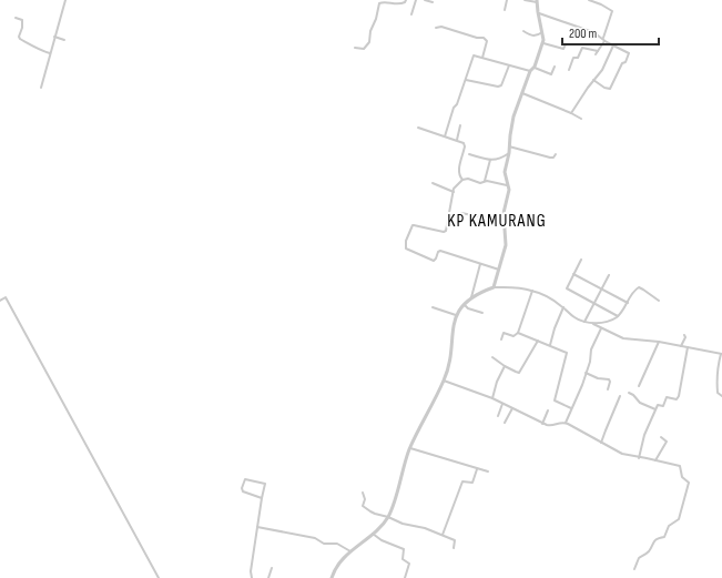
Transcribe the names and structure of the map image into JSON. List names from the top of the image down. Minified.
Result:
{"districts":["KP KAMURANG"],"scale_bar":"200 m"}
